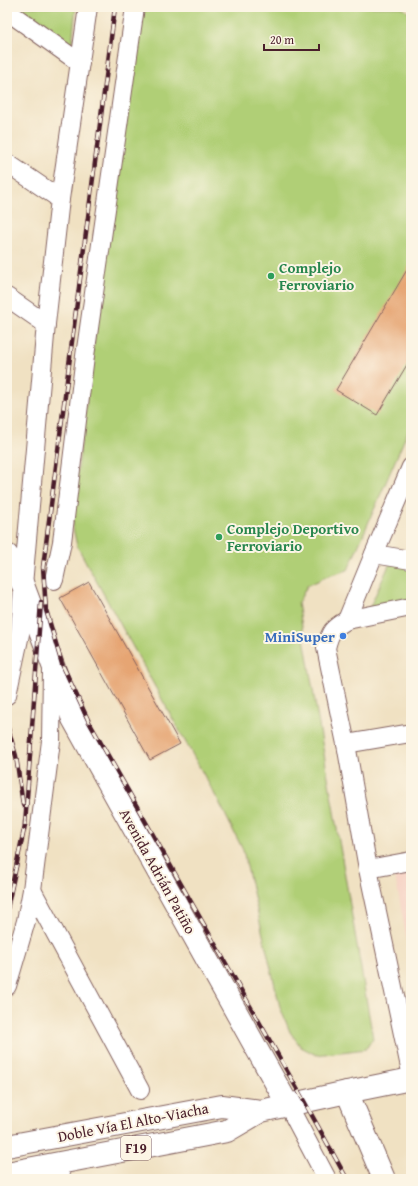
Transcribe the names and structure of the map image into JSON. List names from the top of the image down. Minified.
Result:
{"streets":{"main road":["Avenida Adrián Patiño","Doble Vía El Alto-Viacha","F19"]},"crossings":[["Avenida Adrián Patiño","F19"],["Doble Vía El Alto-Viacha","F19"]],"places":["Complejo Ferroviario","Complejo Deportivo Ferroviario","MiniSuper"],"scale_bar":"20 m"}
